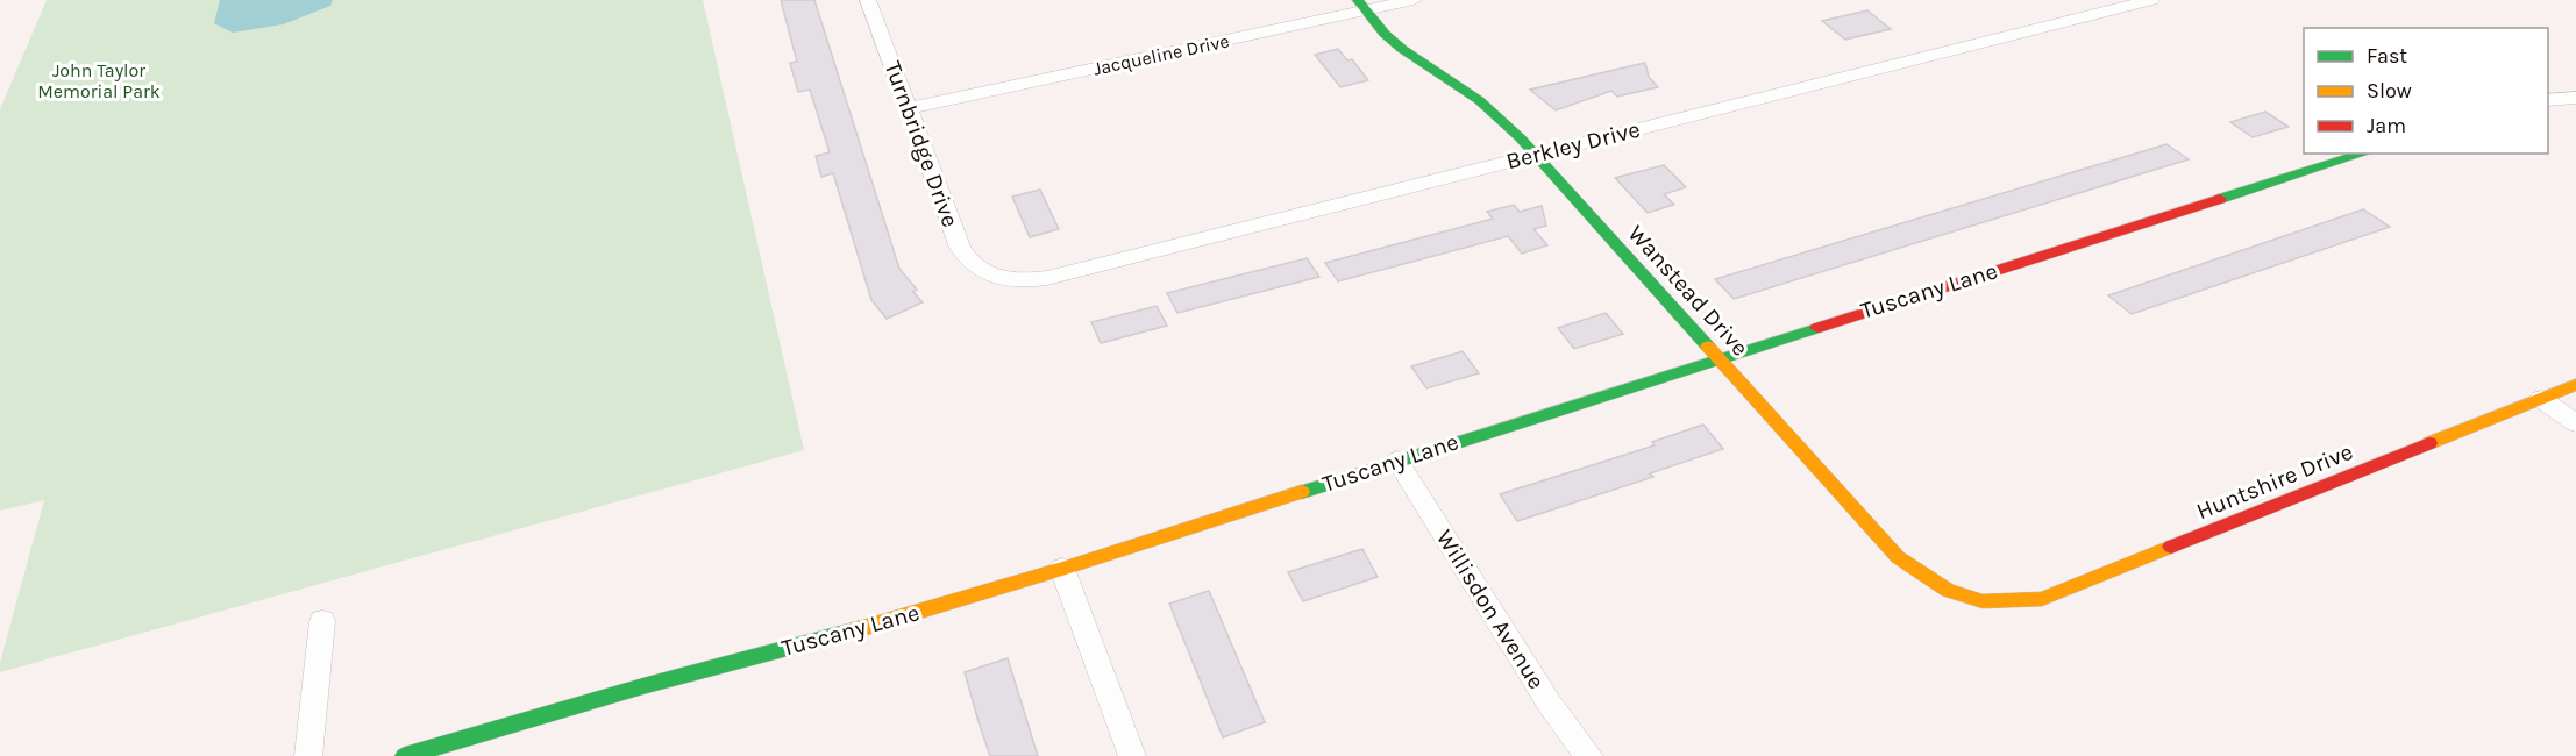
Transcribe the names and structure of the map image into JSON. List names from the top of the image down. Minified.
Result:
{"streets":{"street":["Jacqueline Drive","Turnbridge Drive","Berkley Drive","Wanstead Drive","Tuscany Lane","Huntshire Drive","Willisdon Avenue"]},"crossings":[["Jacqueline Drive","Turnbridge Drive"],["Jacqueline Drive","Wanstead Drive"],["Turnbridge Drive","Berkley Drive"],["Berkley Drive","Wanstead Drive"],["Wanstead Drive","Tuscany Lane"],["Wanstead Drive","Huntshire Drive"],["Tuscany Lane","Willisdon Avenue"]],"parks":["John Taylor Memorial Park"],"legend":["Fast","Slow","Jam"]}
